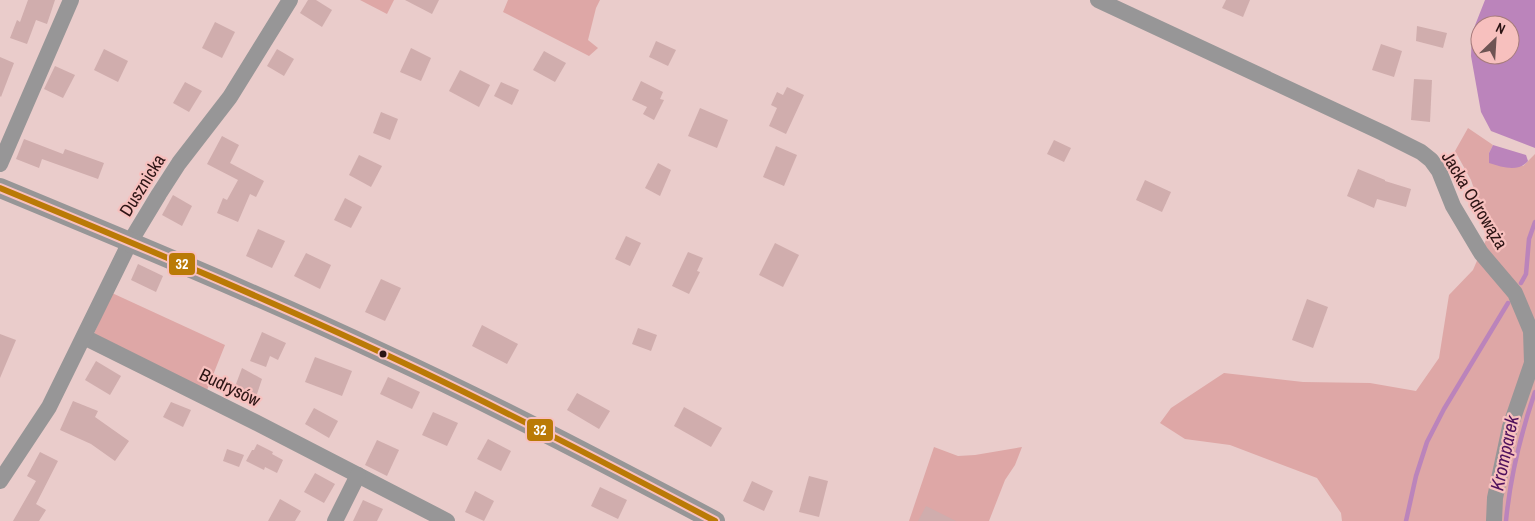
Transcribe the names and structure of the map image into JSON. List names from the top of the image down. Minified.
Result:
{"streets":{"street":["Dusznicka","Jacka Odrowąża","Budrysów"]},"crossings":[["Dusznicka","Budrysów"]],"water":["Kromparek"],"lines":["transit line 32"],"north":"top right"}
